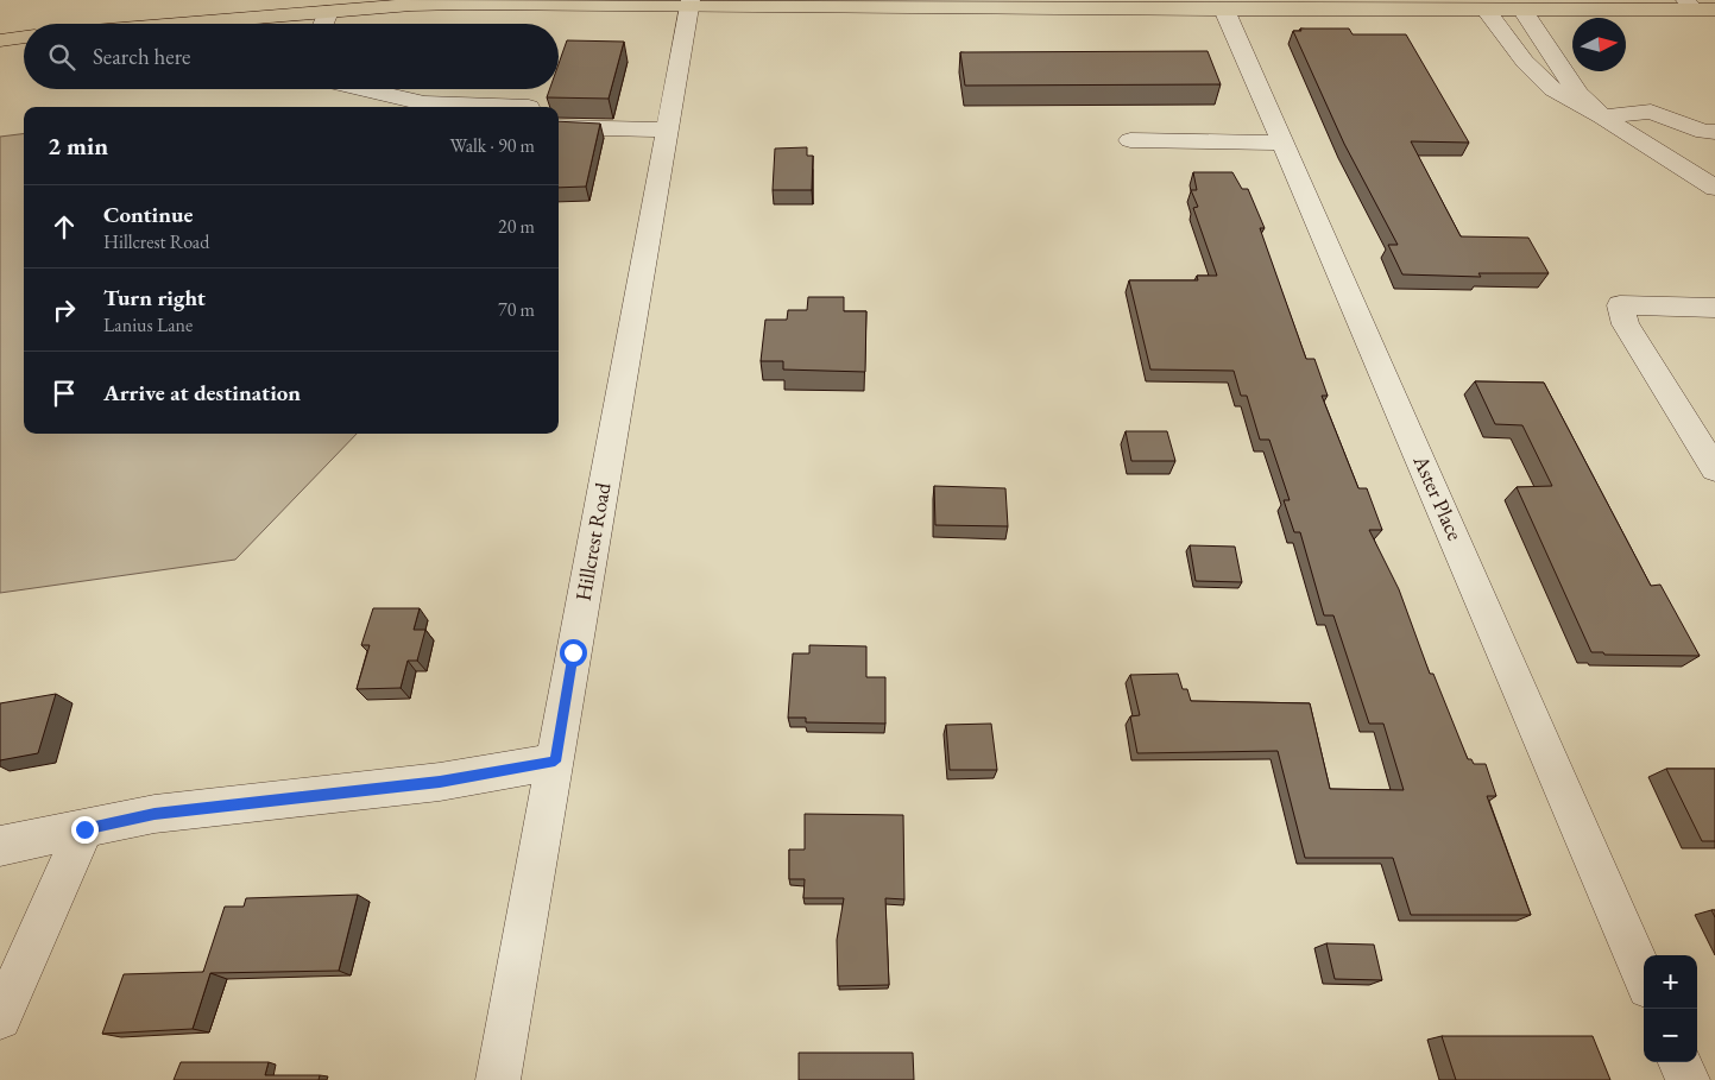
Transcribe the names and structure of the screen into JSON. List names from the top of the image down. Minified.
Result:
{"streets":{"street":["Aster Place","Hillcrest Road"]},"north":"right","page":{"search":"Search here","heading":["2 min","Walk · 90 m"],"list":[["Continue","Hillcrest Road","20 m"],["Turn right","Lanius Lane","70 m"],"Arrive at destination"],"map_buttons":["+","−"]}}
